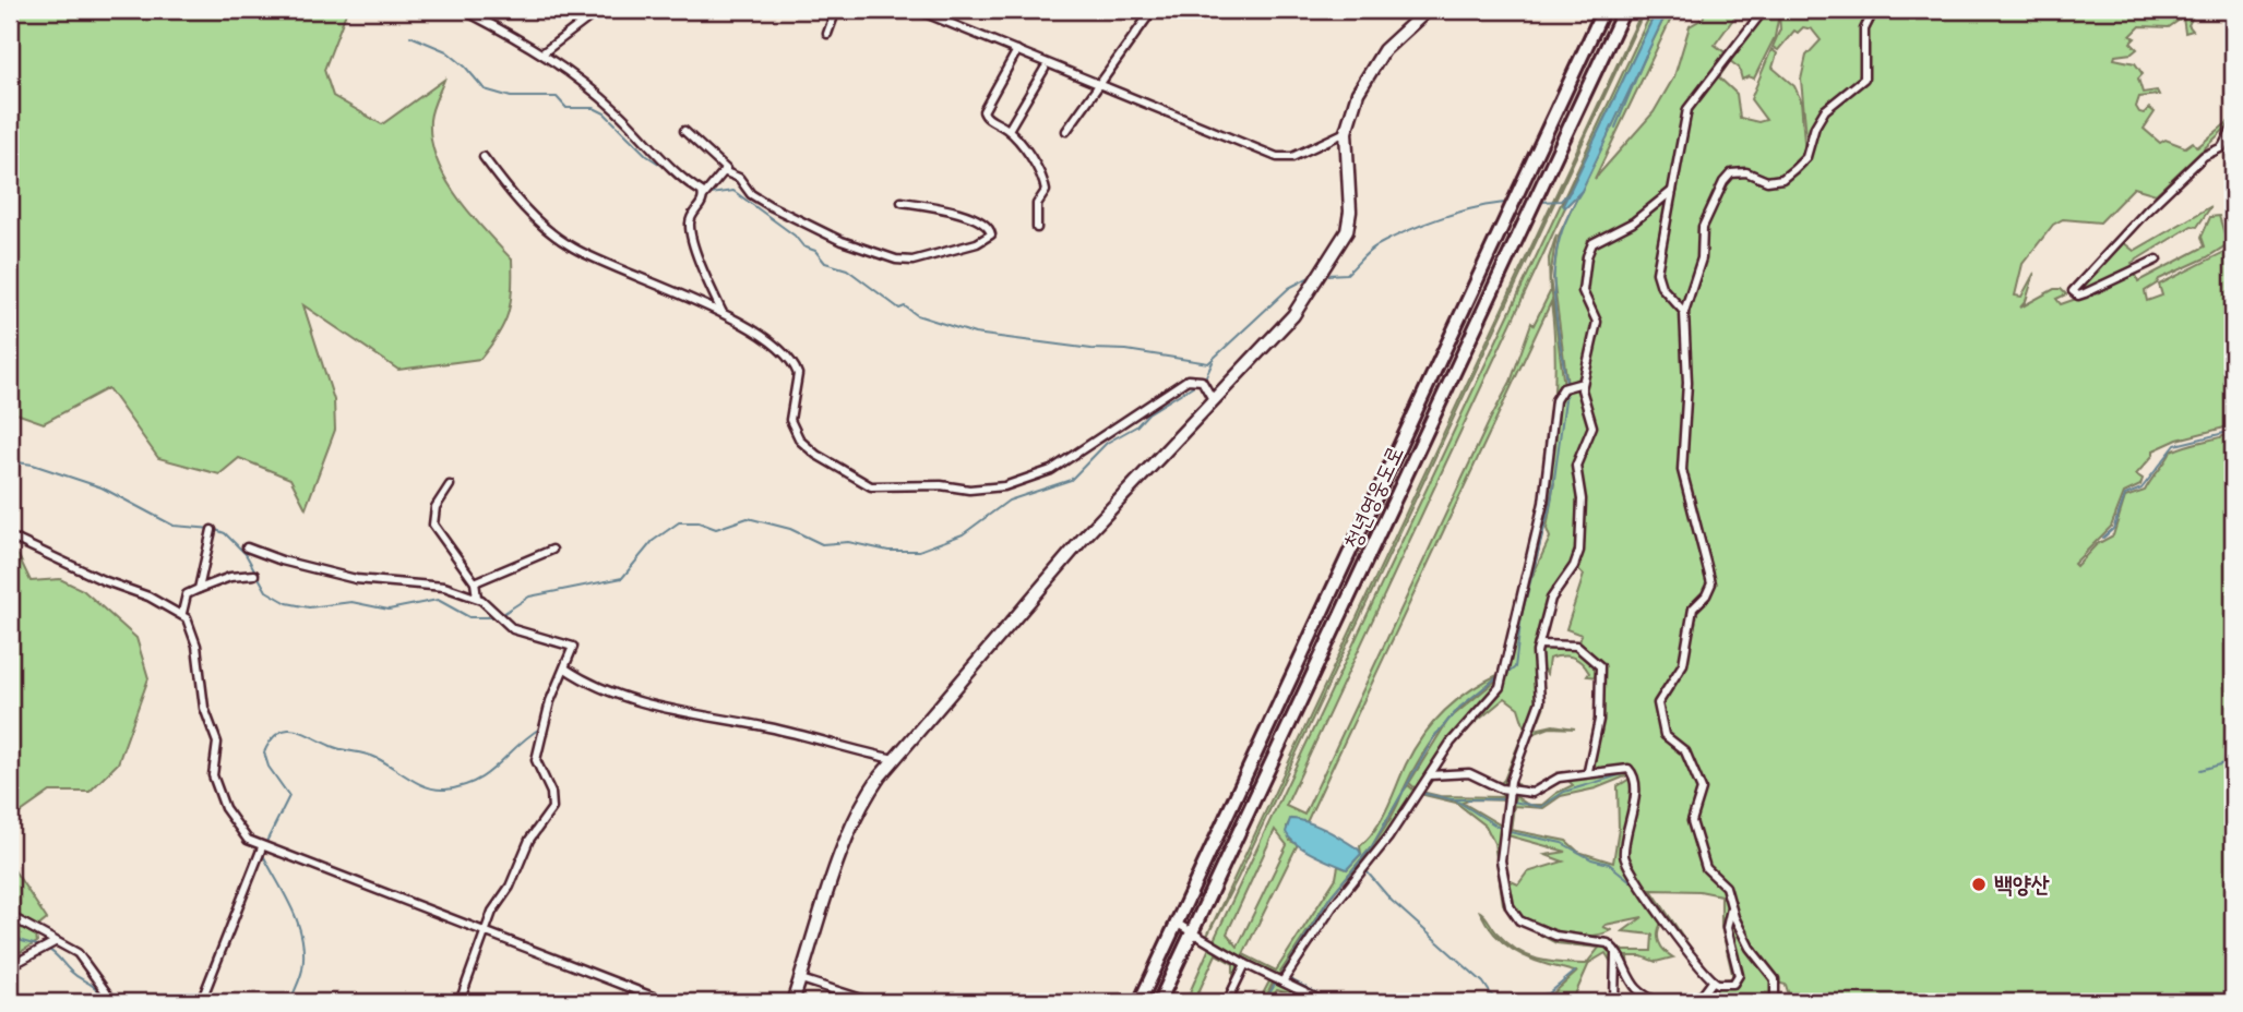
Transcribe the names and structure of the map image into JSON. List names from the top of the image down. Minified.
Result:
{"streets":{"highway":["청년영웅도로"]},"places":["백양산"]}
